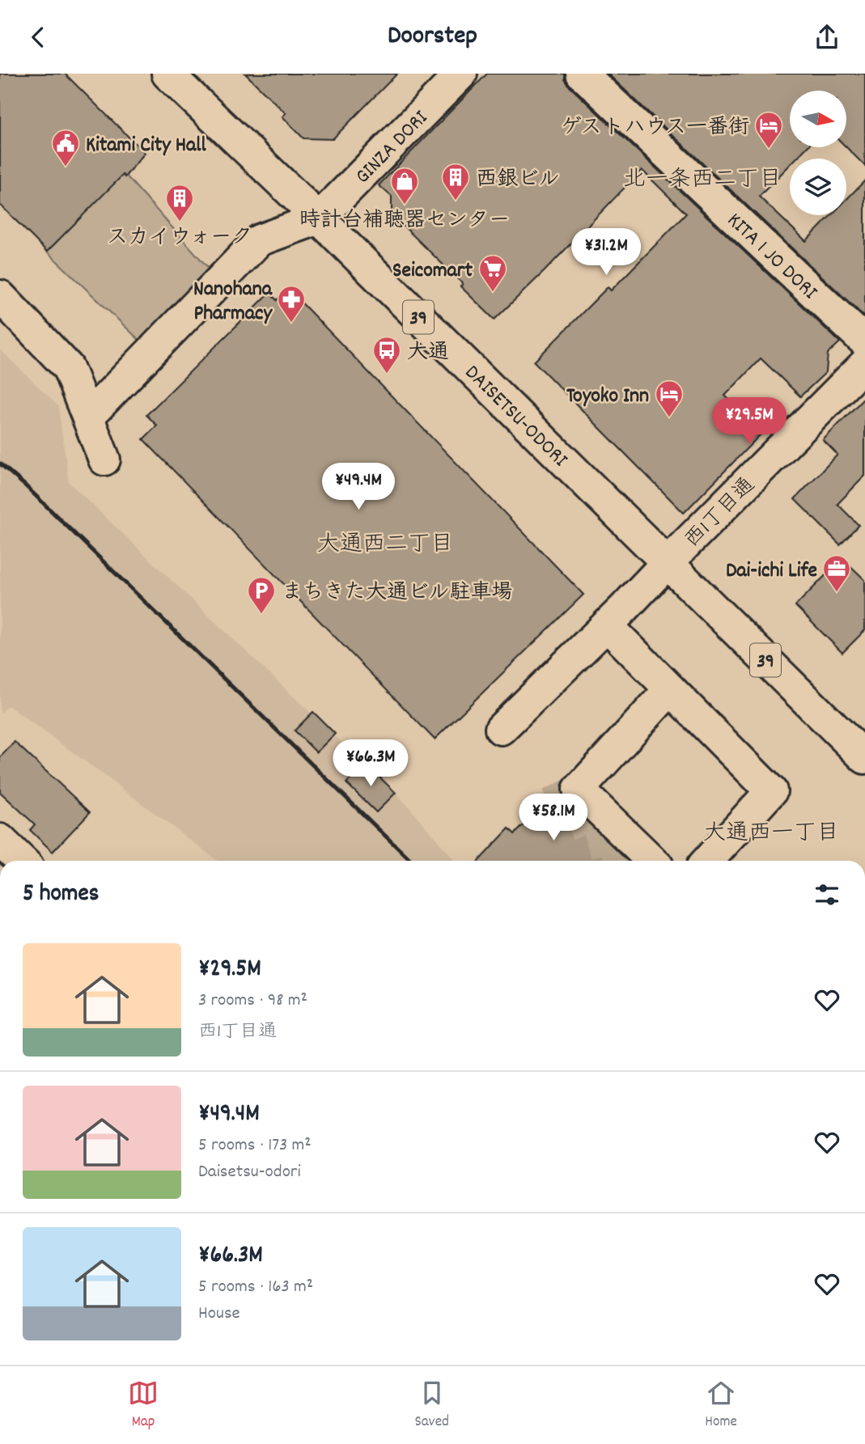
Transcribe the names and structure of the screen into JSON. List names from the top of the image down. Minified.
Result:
{"streets":{"main road":["GINZA DORI","KITA 1 JO DORI","39","DAISETSU-ODORI","西1丁目通"]},"crossings":[["GINZA DORI","DAISETSU-ODORI"],["DAISETSU-ODORI","西1丁目通"]],"districts":["北一条西二丁目","大通西二丁目","大通西一丁目"],"places":{"hotel":["ゲストハウス一番街","Toyoko Inn"],"public building":["Kitami City Hall"],"building":["西銀ビル","スカイウォーク"],"shop":["時計台補聴器センター"],"supermarket":["Seicomart"],"pharmacy":["Nanohana Pharmacy"],"bus stop":["大通"],"office":["Dai-ichi Life"],"parking":["まちきた大通ビル駐車場"]},"north":"right","page":{"header":"Doorstep","price":["¥31.2M","¥29.5M","¥49.4M","¥66.3M","¥58.1M"],"heading":"5 homes","list":[{"name":"¥29.5M","note":"3 rooms · 98 m² · 西1丁目通"},{"name":"¥49.4M","note":"5 rooms · 173 m² · Daisetsu-odori"},{"name":"¥66.3M","note":"5 rooms · 163 m² · House"}],"tabs":["Map","Saved","Home"]}}
